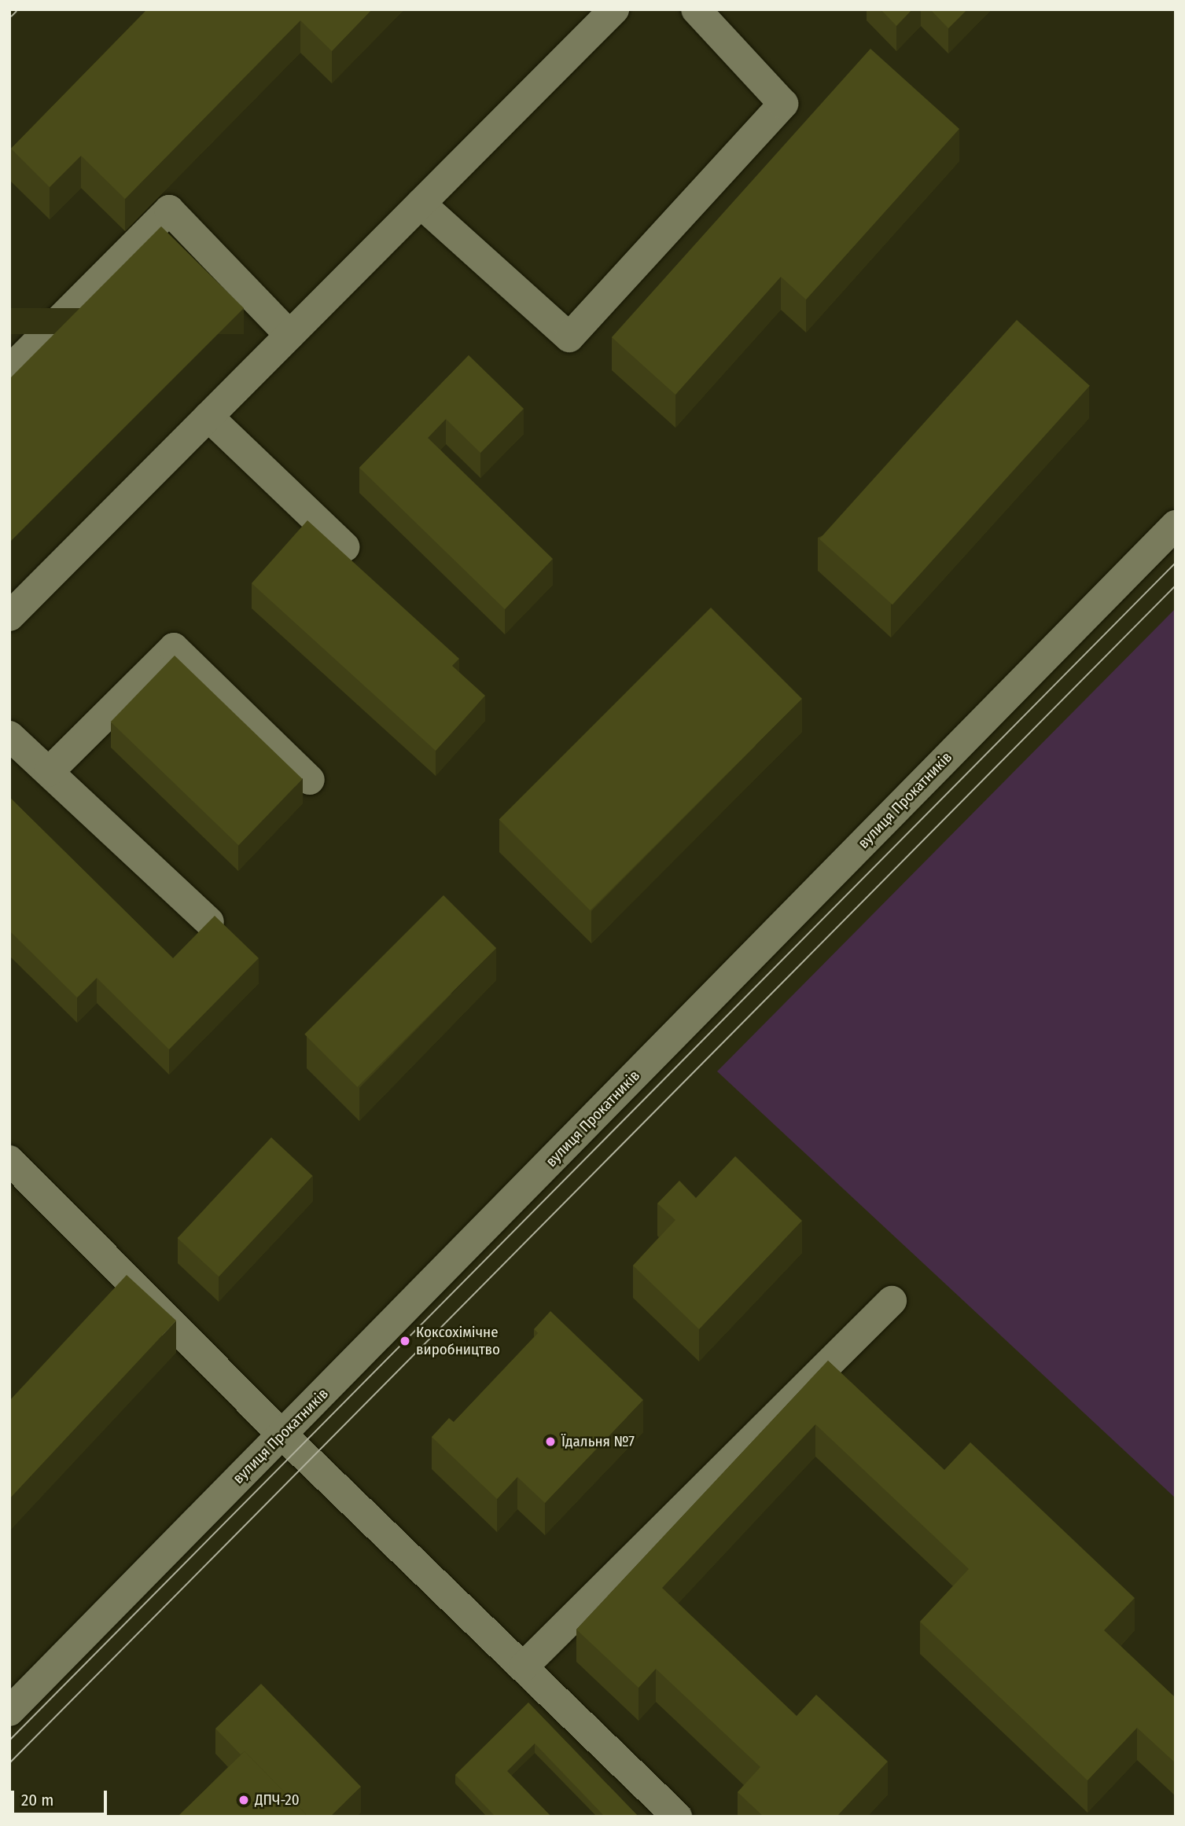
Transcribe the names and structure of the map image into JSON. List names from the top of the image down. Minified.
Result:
{"streets":{"street":["вулиця Прокатників"]},"places":["Коксохімічне виробництво","Їдальня №7","ДПЧ-20"],"scale_bar":"20 m"}
